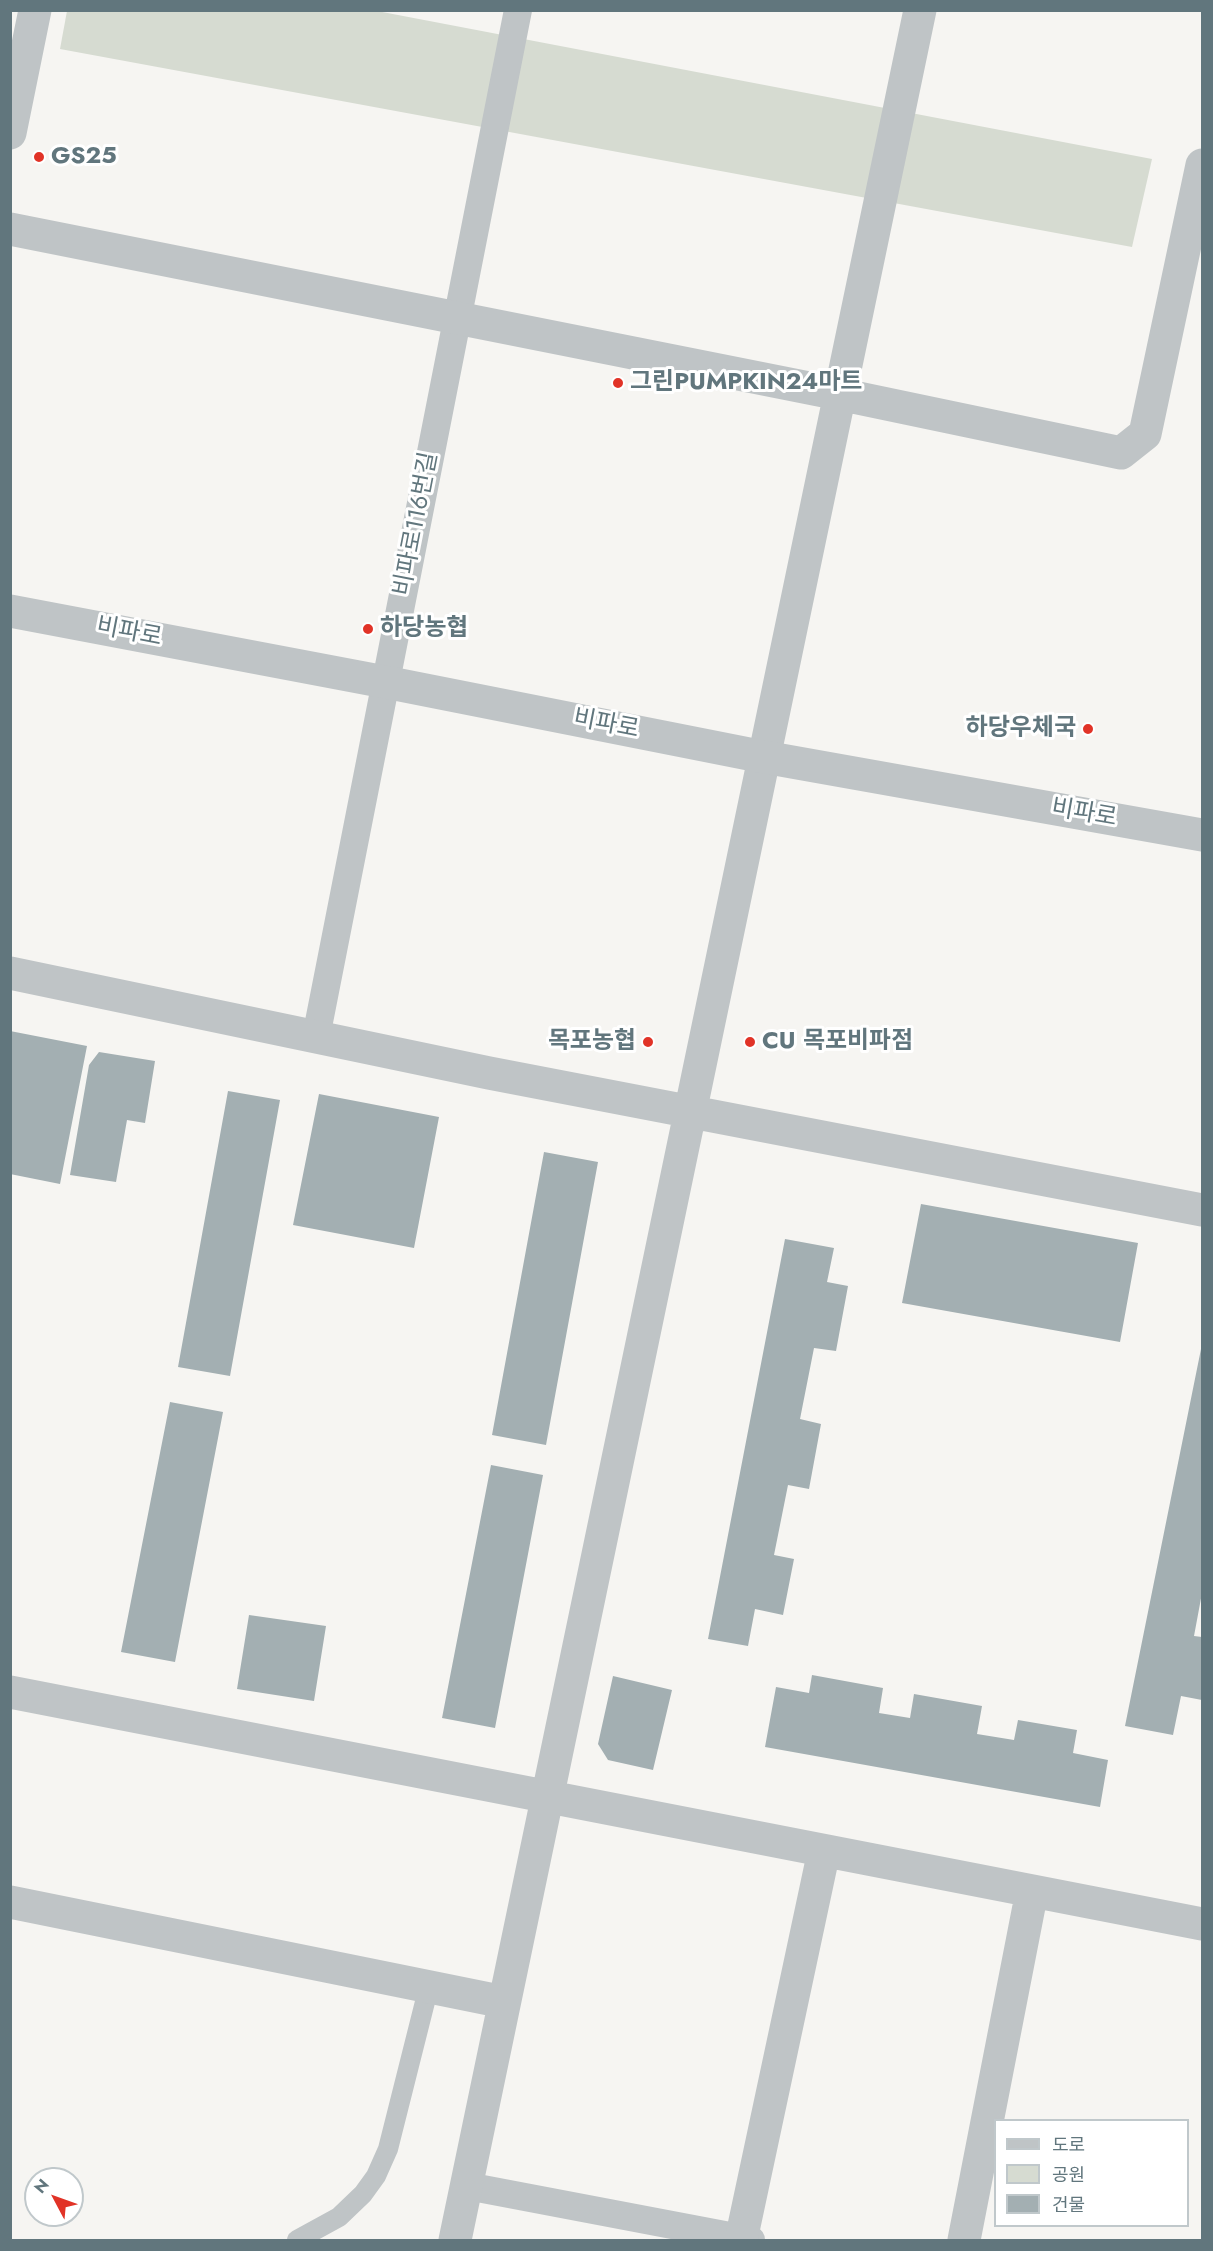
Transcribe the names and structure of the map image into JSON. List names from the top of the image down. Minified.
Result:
{"streets":{"street":["비파로116번길","비파로"]},"crossings":[["비파로116번길","비파로"]],"places":["GS25","그린PUMPKIN24마트","하당농협","하당우체국","목포농협","CU 목포비파점"],"legend":["도로","공원","건물"],"north":"top left"}
